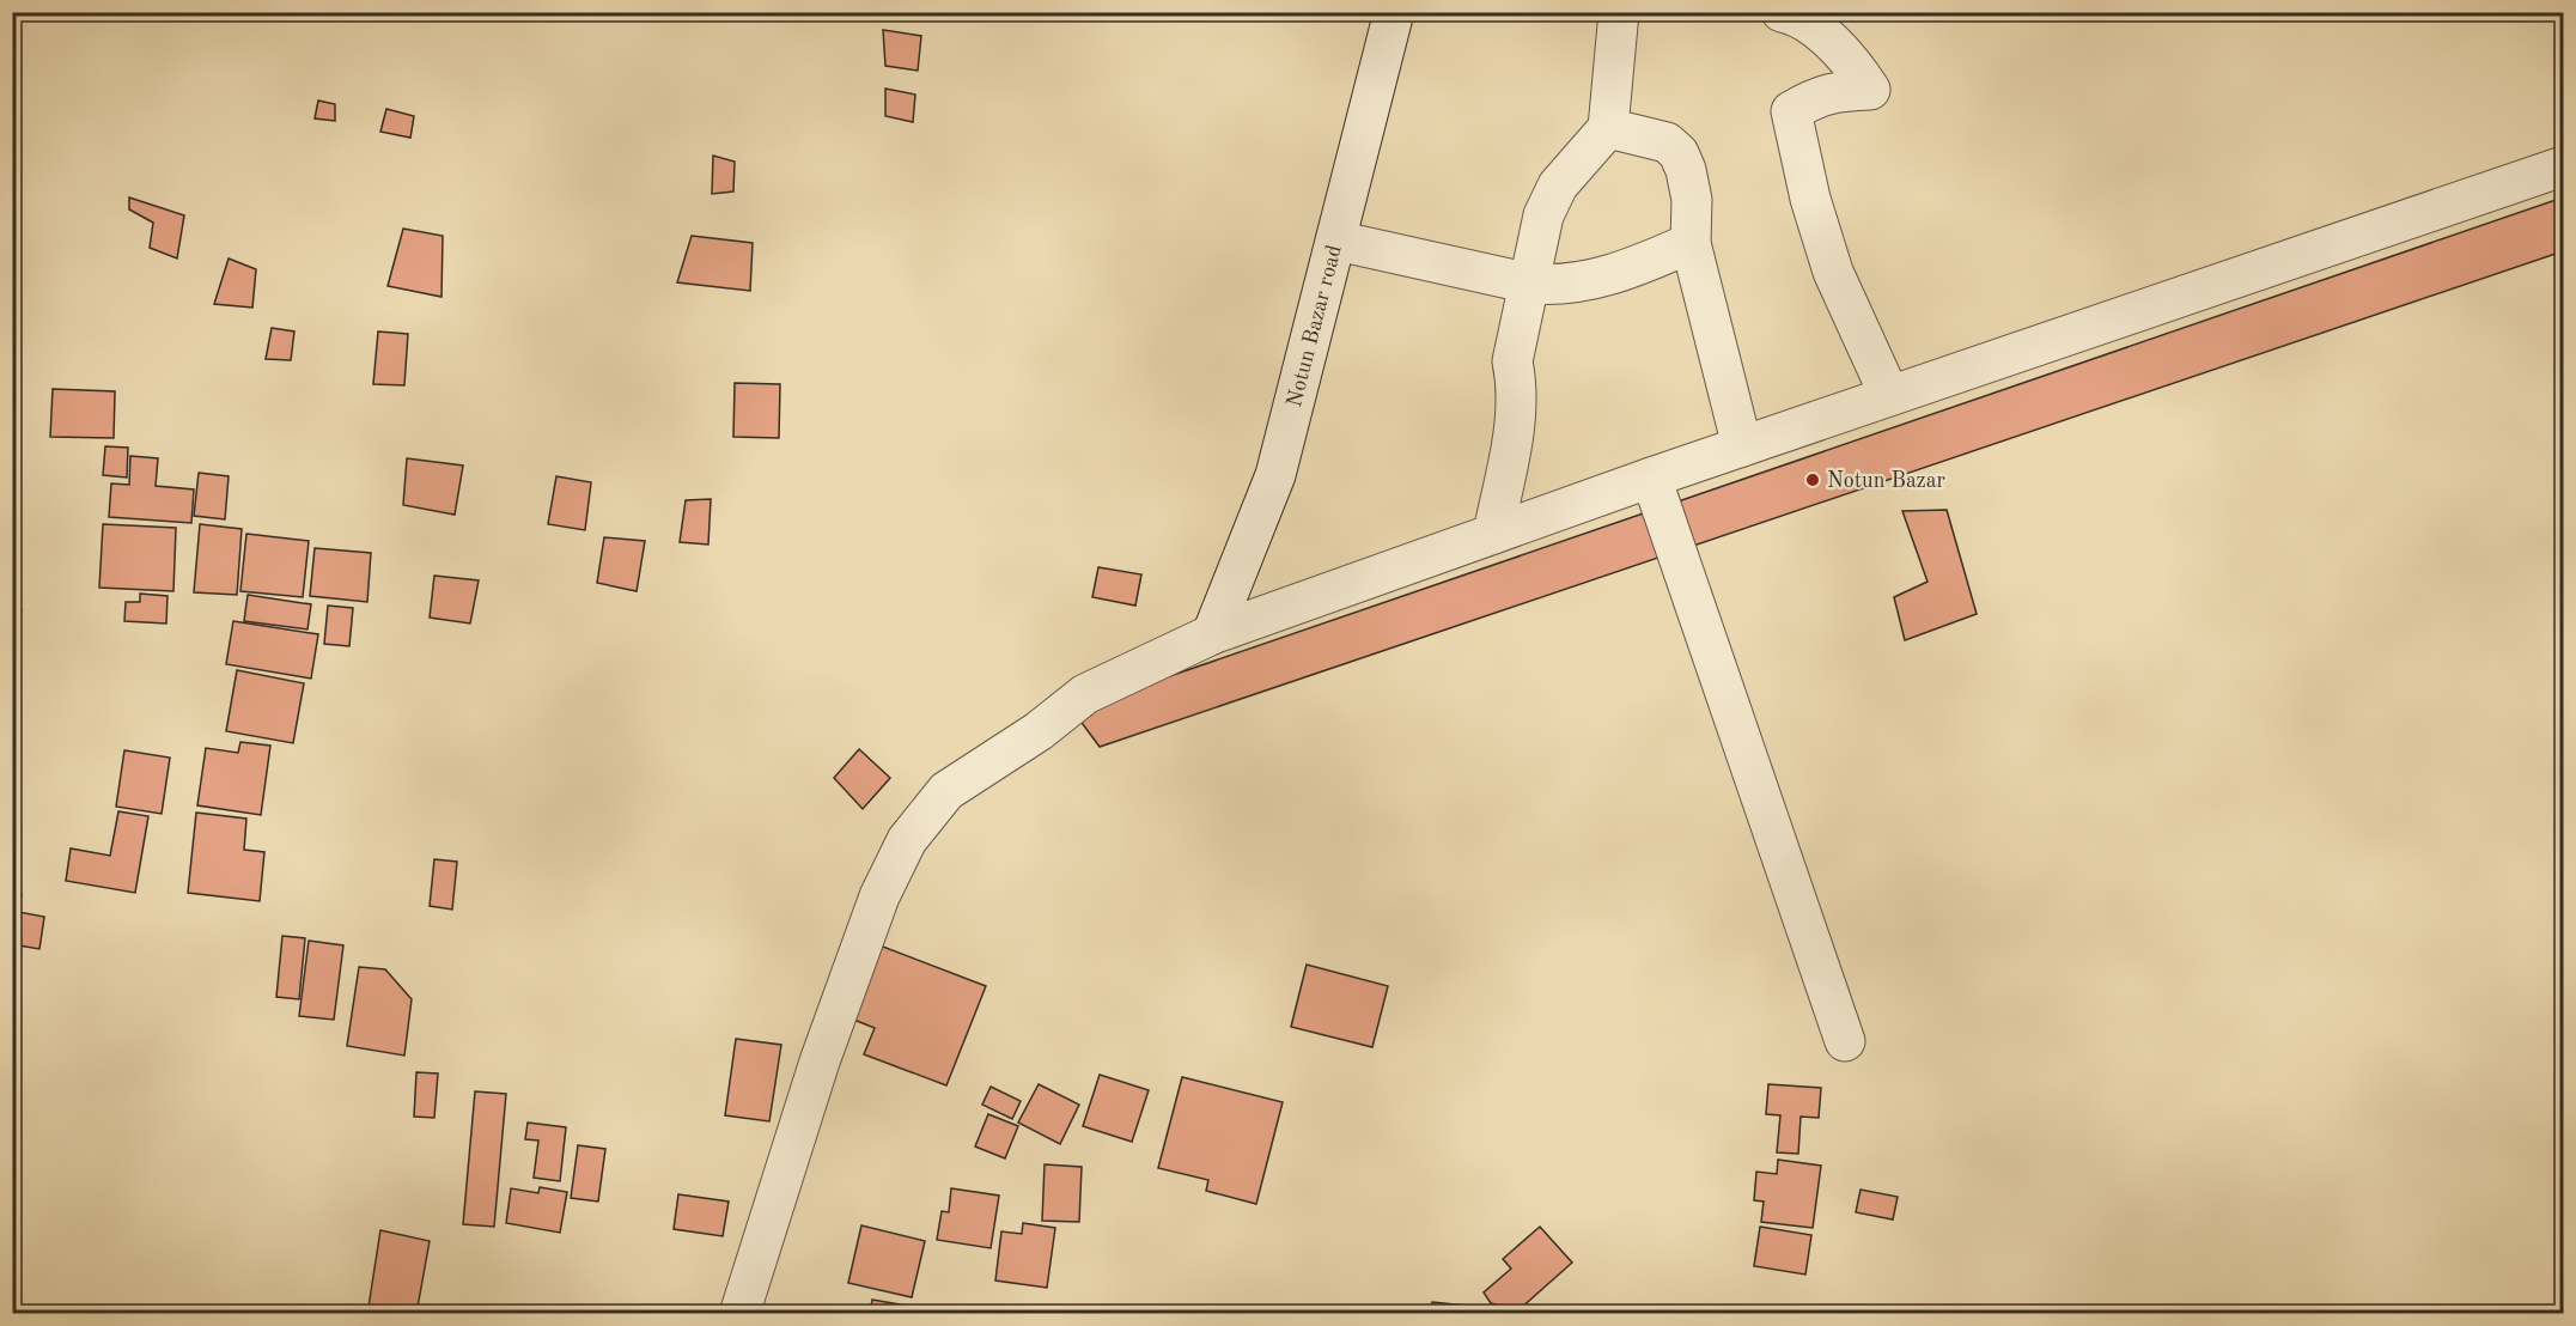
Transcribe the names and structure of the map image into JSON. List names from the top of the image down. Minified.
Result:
{"streets":{"street":["Notun Bazar road"]},"places":["Notun Bazar"]}
